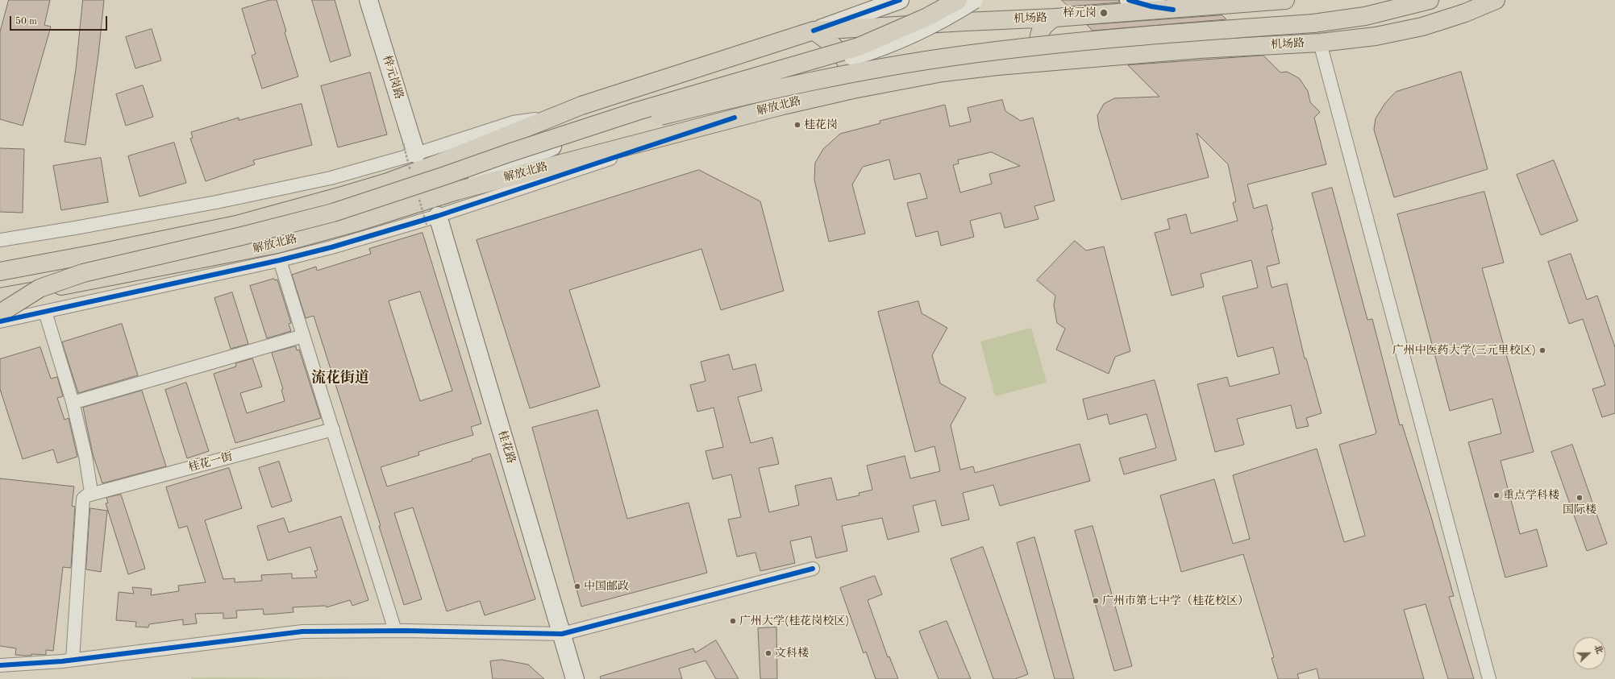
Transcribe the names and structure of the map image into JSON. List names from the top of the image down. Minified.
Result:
{"streets":{"highway":["机场路","解放北路"],"main road":["梓元岗路","桂花路"],"street":["桂花一街"]},"crossings":[["机场路","解放北路"]],"districts":["流花街道"],"places":["梓元岗","桂花岗","广州中医药大学(三元里校区)","重点学科楼","国际楼","中国邮政","广州市第七中学（桂花校区）","广州大学(桂花岗校区)","文科楼"],"scale_bar":"50 m","north":"right"}
